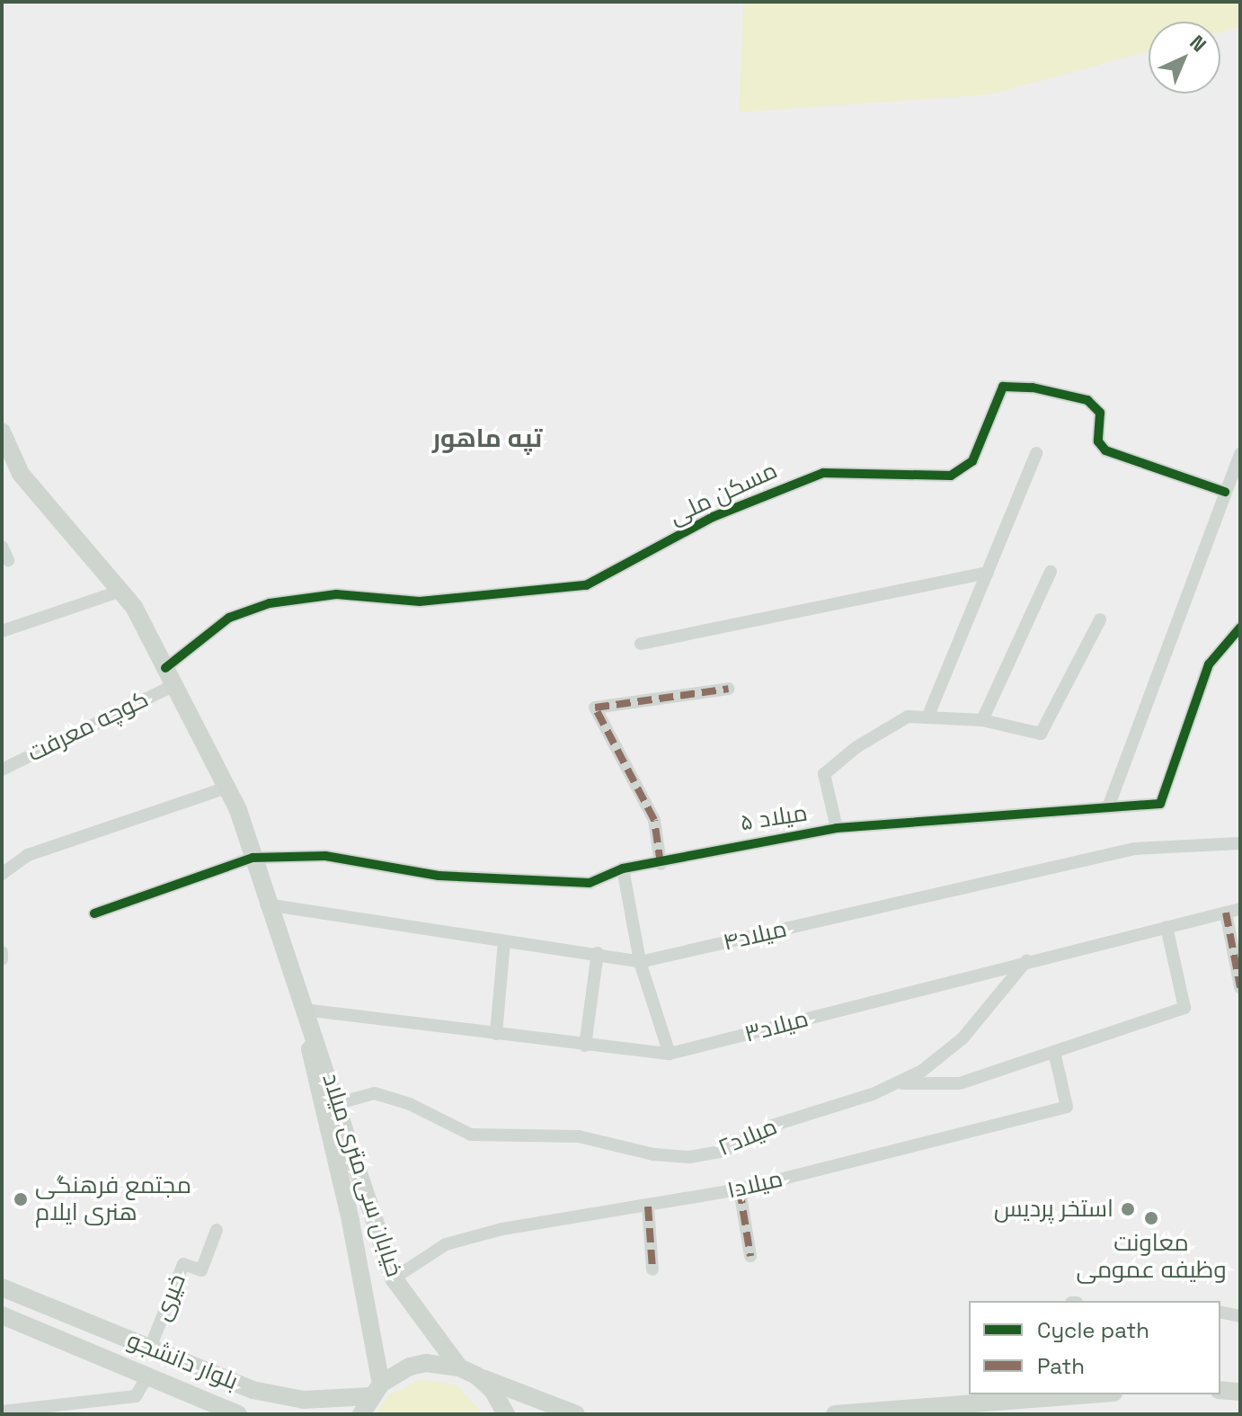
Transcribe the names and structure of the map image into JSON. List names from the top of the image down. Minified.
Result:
{"streets":{"street":["مسکن ملی","کوچه معرفت","میلاد ۵","میلاد۴","میلاد۳","میلاد۲","خیابان سی متری میلاد","میلاد۱","خیری","بلوار دانشجو"]},"crossings":[["مسکن ملی","کوچه معرفت"],["مسکن ملی","خیابان سی متری میلاد"],["کوچه معرفت","خیابان سی متری میلاد"],["میلاد ۵","خیابان سی متری میلاد"],["میلاد۴","خیابان سی متری میلاد"],["میلاد۳","میلاد۲"],["میلاد۳","خیابان سی متری میلاد"],["میلاد۲","خیابان سی متری میلاد"],["خیابان سی متری میلاد","میلاد۱"],["خیابان سی متری میلاد","بلوار دانشجو"],["خیری","بلوار دانشجو"]],"districts":["تپه ماهور"],"places":["مجتمع فرهنگی هنری ایلام","استخر پردیس","معاونت وظیفه عمومی"],"legend":["Cycle path","Path"],"north":"top right"}
